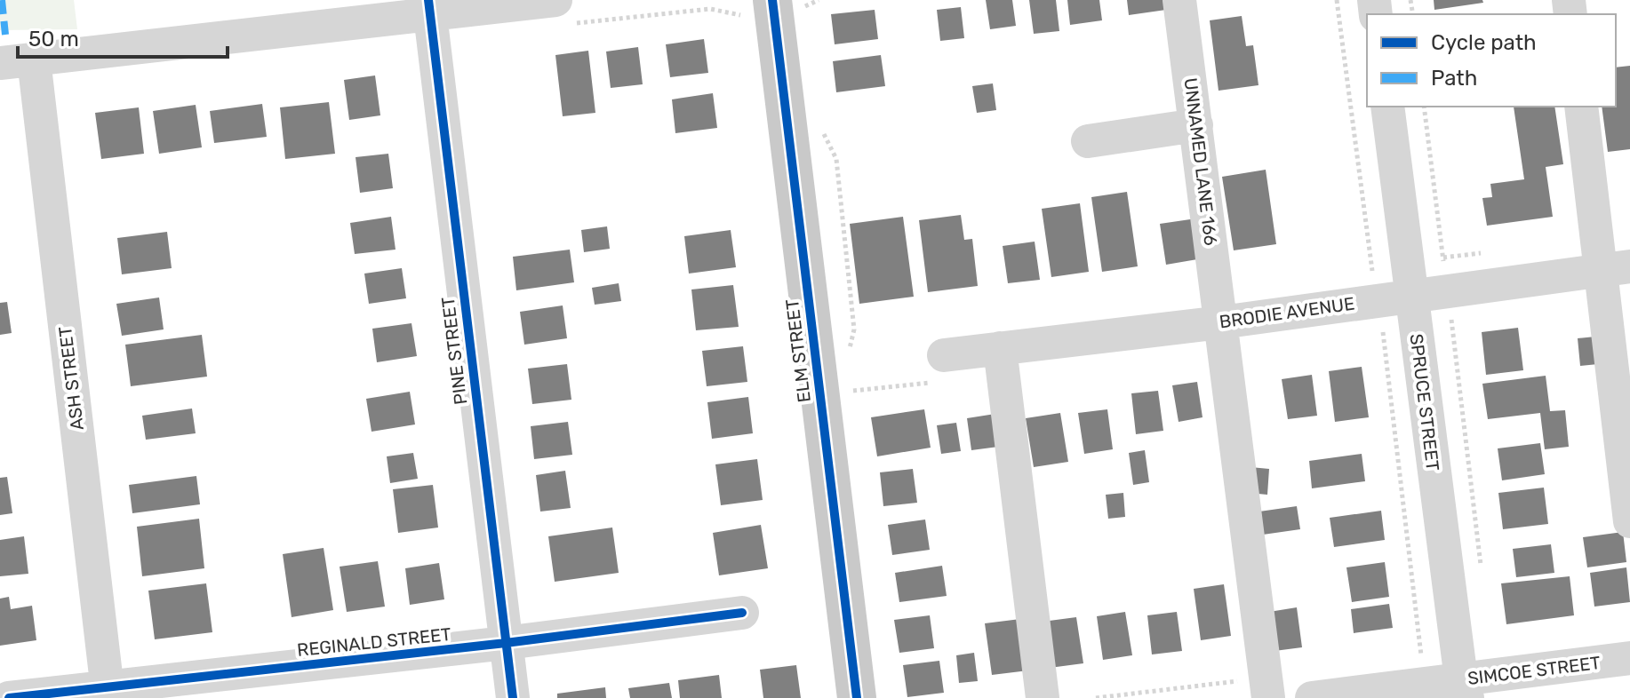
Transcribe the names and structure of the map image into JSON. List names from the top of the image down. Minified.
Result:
{"streets":{"main road":["ELM STREET"],"street":["UNNAMED LANE 166","BRODIE AVENUE","PINE STREET","ASH STREET","SPRUCE STREET","REGINALD STREET","SIMCOE STREET"]},"crossings":[["UNNAMED LANE 166","BRODIE AVENUE"],["BRODIE AVENUE","SPRUCE STREET"],["PINE STREET","REGINALD STREET"],["ASH STREET","REGINALD STREET"],["SPRUCE STREET","SIMCOE STREET"]],"legend":["Cycle path","Path"],"scale_bar":"50 m"}
